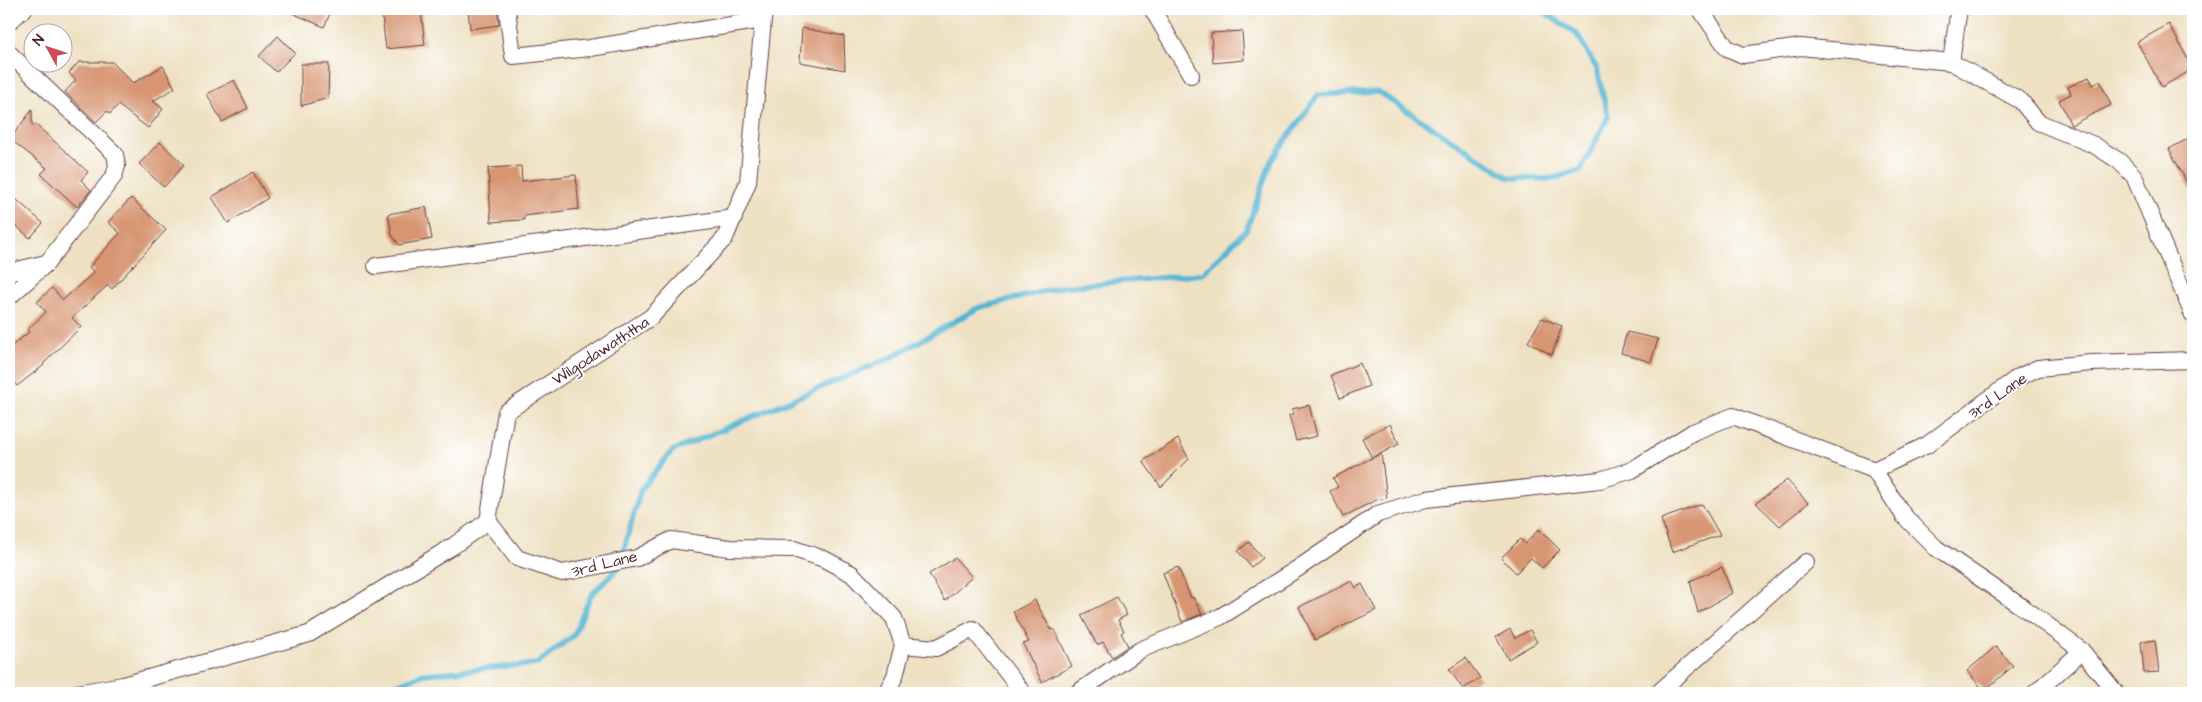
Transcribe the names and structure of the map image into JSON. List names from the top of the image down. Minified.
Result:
{"streets":{"street":["Wilgodawaththa","3rd Lane"]},"crossings":[["Wilgodawaththa","3rd Lane"]],"north":"top left"}
